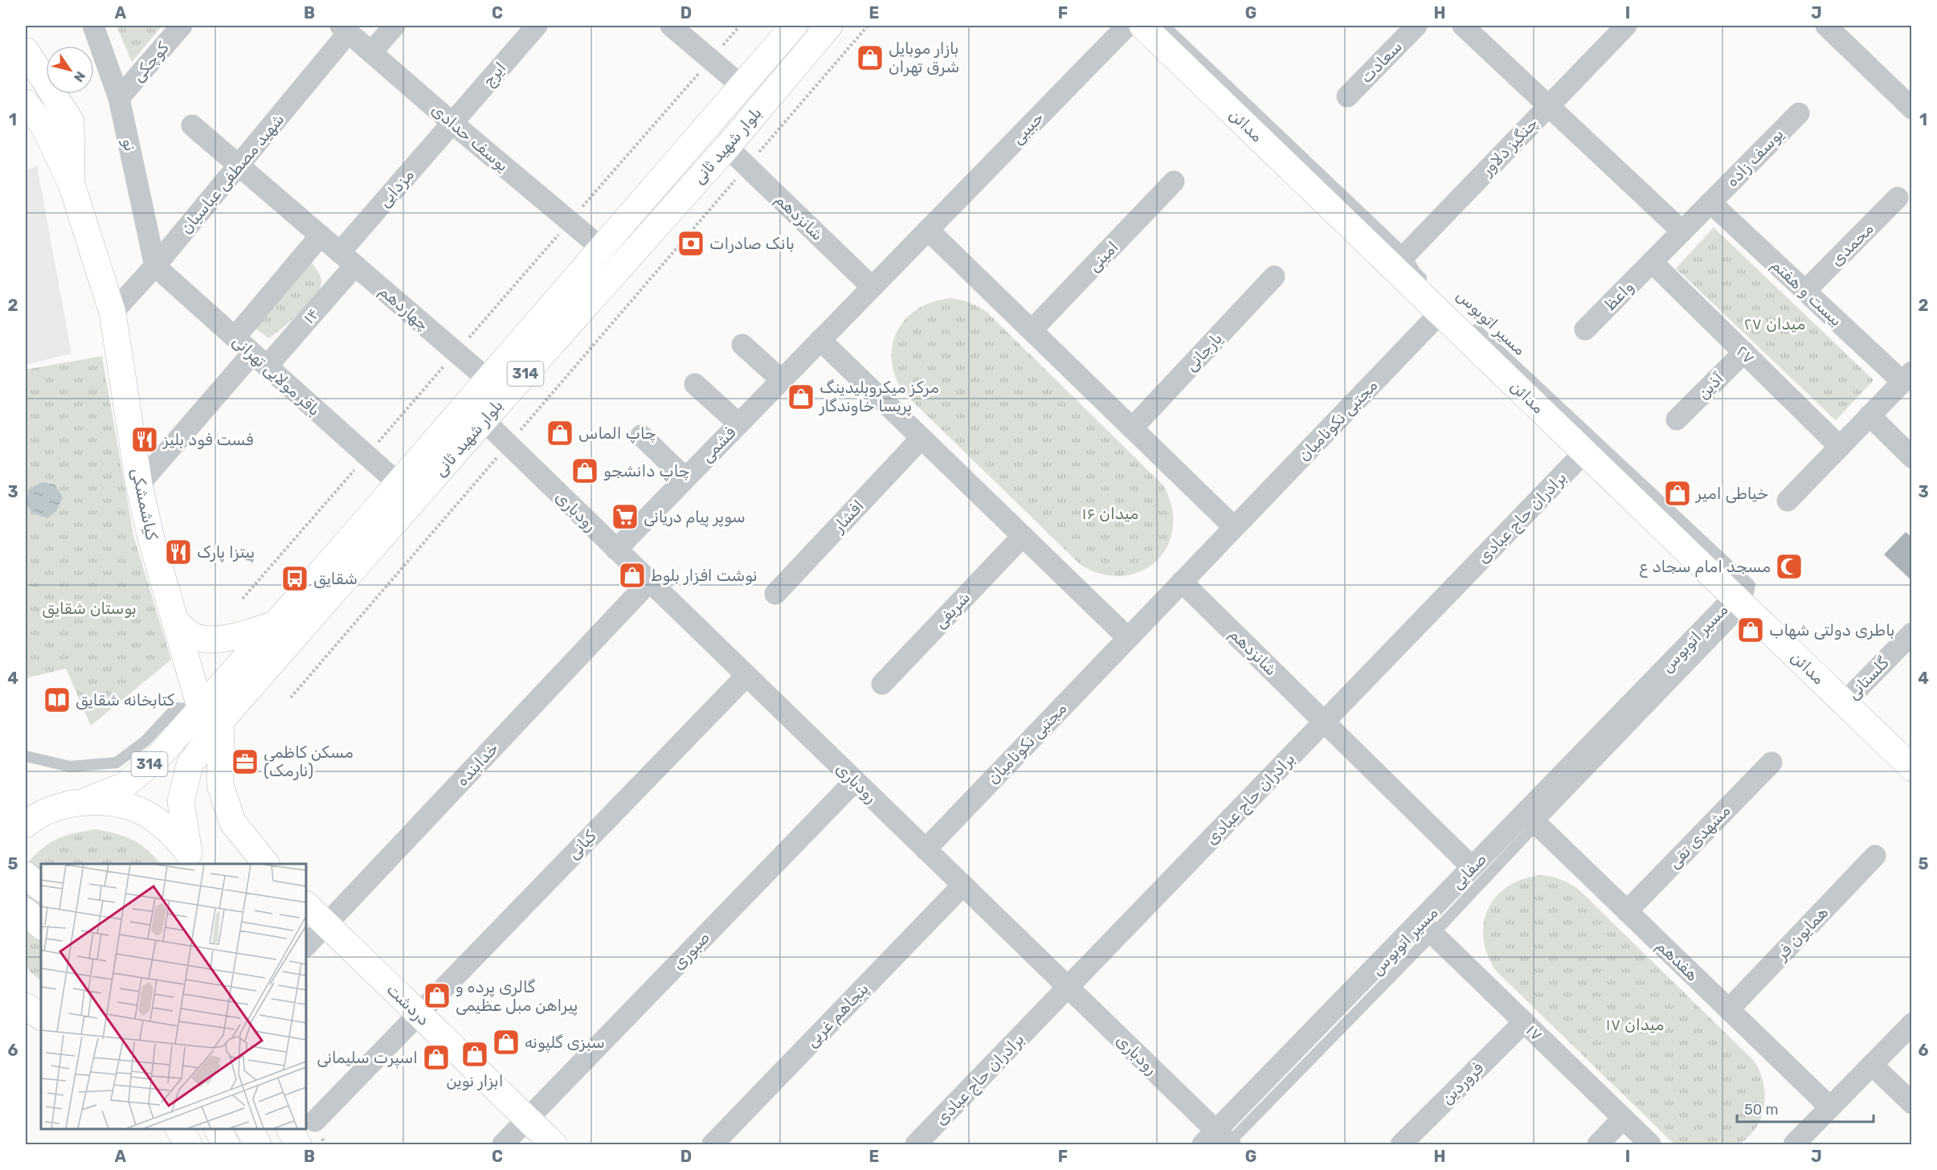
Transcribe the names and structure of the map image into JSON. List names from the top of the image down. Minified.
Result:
{"streets":{"main road":["مدائن","بلوار شهید ثانی","314","کیاشمشکی","دردشت"],"street":["کوچکی","سعادت","ایرج","حبیبی","یوسف حدادی","نو","چنگیز دلاور","یوسف زاده","شهید مصطفی عباسیان","مزدایی","شانزدهم","محمدی","امینی","بیست و هفتم","واعظ","چهاردهم","۱۴","یارجانی","۲۷","باقر مولایی تهرانی","آذین","مجتبی نکونامیان","فشمی","رودباری","افشار","برادران حاج عبادی","شریفی","گلستانی","خدابنده","مشهدی تقی","کیانی","صفایی","همایون فر","صبوری","هفدهم","پنجاهم غربی","۱۷","فروردین"],"lane":["مسیر اتوبوس"]},"crossings":[["کوچکی","نو"],["ایرج","یوسف حدادی"],["ایرج","مزدایی"],["مدائن","چنگیز دلاور"],["مدائن","مسیر اتوبوس"],["مدائن","مجتبی نکونامیان"],["مدائن","برادران حاج عبادی"],["مدائن","گلستانی"],["مدائن","صفایی"],["یوسف حدادی","بلوار شهید ثانی"],["یوسف حدادی","شهید مصطفی عباسیان"],["یوسف حدادی","مزدایی"],["نو","شهید مصطفی عباسیان"],["نو","باقر مولایی تهرانی"],["بلوار شهید ثانی","شانزدهم"],["بلوار شهید ثانی","چهاردهم"],["بلوار شهید ثانی","باقر مولایی تهرانی"],["بلوار شهید ثانی","کیاشمشکی"],["بلوار شهید ثانی","رودباری"],["یوسف زاده","بیست و هفتم"],["یوسف زاده","واعظ"],["شهید مصطفی عباسیان","چهاردهم"],["شهید مصطفی عباسیان","باقر مولایی تهرانی"],["شهید مصطفی عباسیان","کیاشمشکی"],["مزدایی","چهاردهم"],["مزدایی","۱۴"],["شانزدهم","برادران حاج عبادی"],["محمدی","بیست و هفتم"],["واعظ","۲۷"],["چهاردهم","۱۴"],["۱۴","باقر مولایی تهرانی"],["مسیر اتوبوس","صفایی"],["مسیر اتوبوس","هفدهم"],["مسیر اتوبوس","۱۷"],["۲۷","آذین"],["مجتبی نکونامیان","رودباری"],["فشمی","رودباری"],["رودباری","برادران حاج عبادی"],["رودباری","خدابنده"],["رودباری","کیانی"],["رودباری","صفایی"],["رودباری","صبوری"],["رودباری","پنجاهم غربی"],["خدابنده","دردشت"],["مشهدی تقی","هفدهم"],["کیانی","دردشت"],["صفایی","هفدهم"],["صفایی","۱۷"],["همایون فر","هفدهم"],["صبوری","دردشت"],["۱۷","فروردین"]],"parks":["میدان ۲۷","میدان ۱۶","بوستان شقایق","میدان ۱۷"],"places":{"shop":["بازار موبایل شرق تهران","مرکز میکروبلیدینگ پریسا خاوندگار","چاپ‌ الماس","چاپ دانشجو","خیاطی امیر","نوشت افزار بلوط","باطری دولتی شهاب","گالری پرده و پیراهن مبل عظیمی","سبزی گلپونه","ابزار نوین","اسپرت سلیمانی"],"bank":["بانک صادرات"],"restaurant":["فست فود بلیز","پیتزا پارک"],"supermarket":["سوپر پیام دریانی"],"mosque":["مسجد امام سجاد ع"],"bus stop":["شقایق"],"library":["کتابخانه شقایق"],"office":["مسکن کاظمی (نارمک)"]},"scale_bar":"50 m","north":"bottom right","grid":{"columns":["A","B","C","D","E","F","G","H","I","J"],"rows":["1","2","3","4","5","6"]}}
